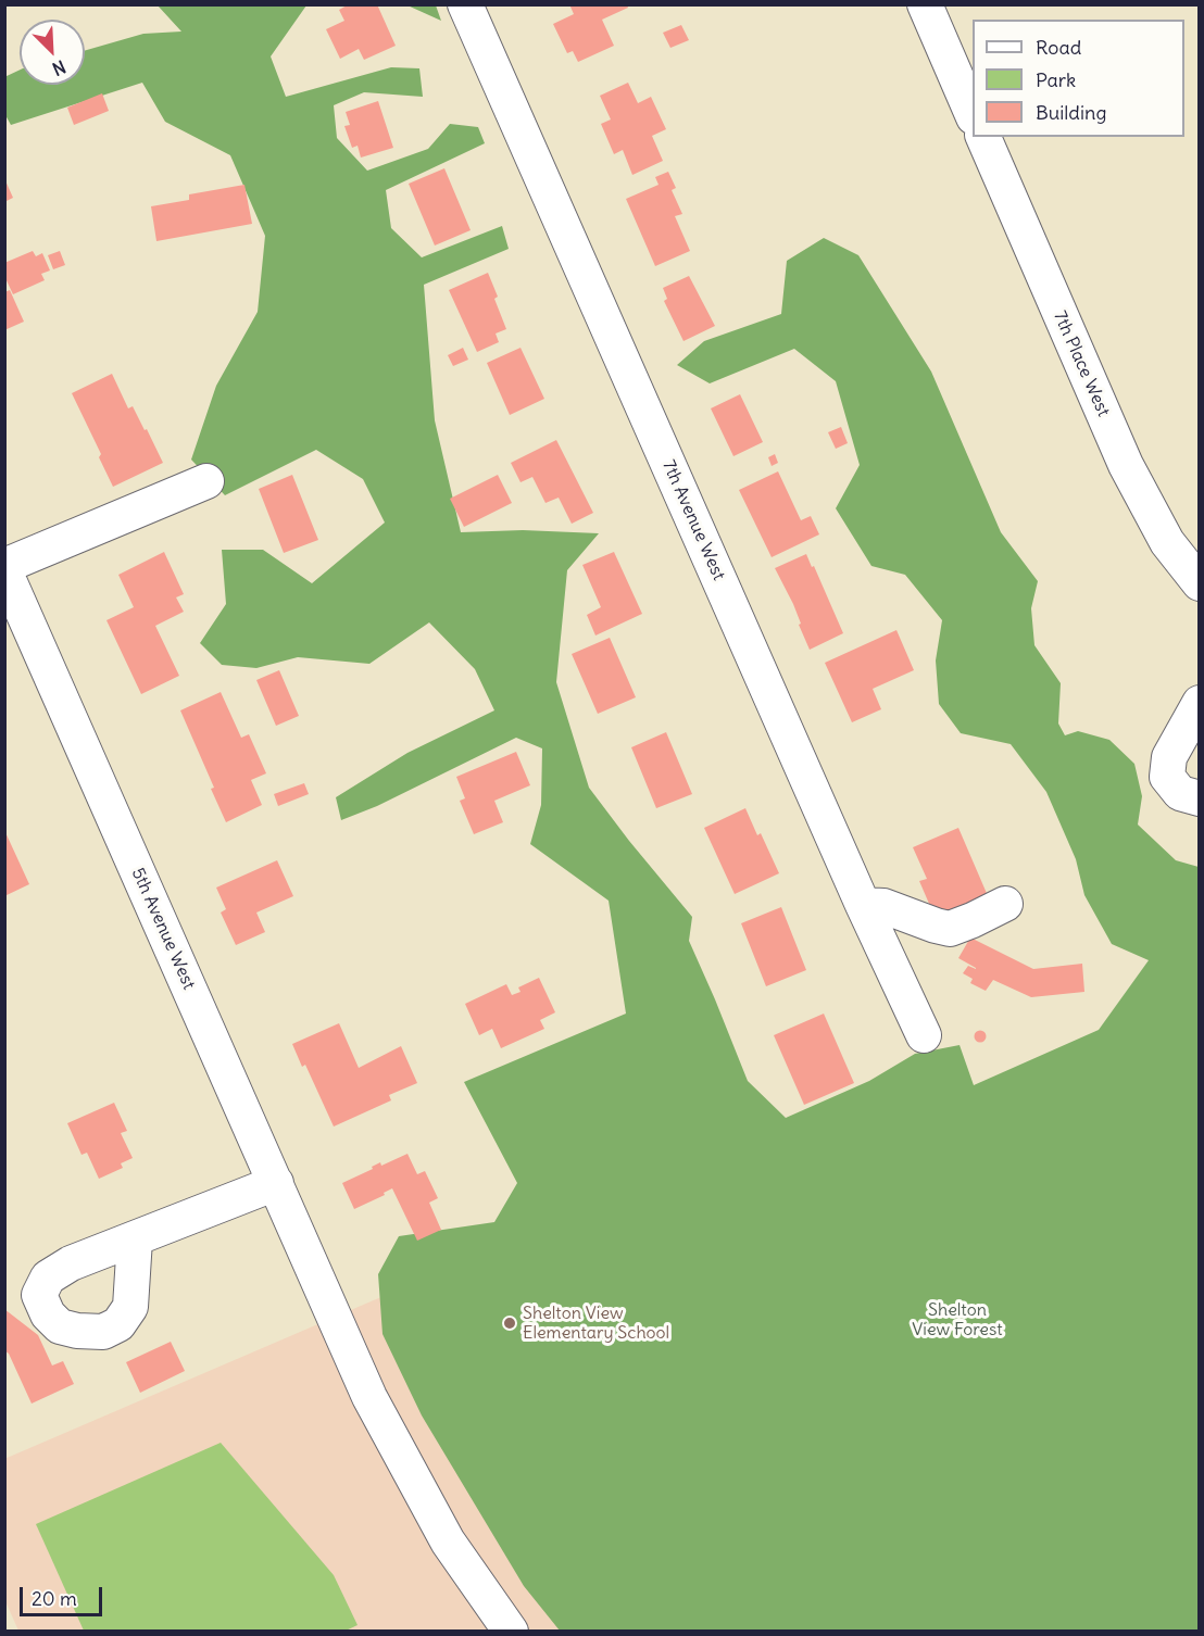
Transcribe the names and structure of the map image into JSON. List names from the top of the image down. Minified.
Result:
{"streets":{"street":["7th Place West","7th Avenue West","5th Avenue West"]},"parks":["Shelton View Forest"],"places":["Shelton View Elementary School"],"legend":["Road","Park","Building"],"scale_bar":"20 m","north":"bottom right"}
